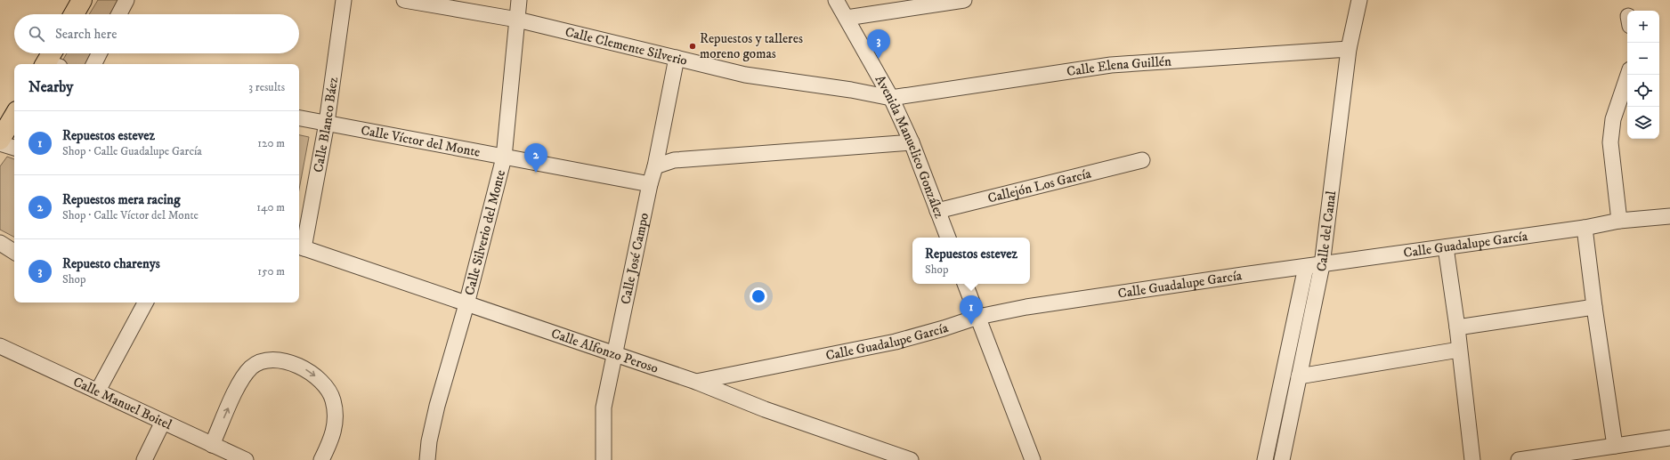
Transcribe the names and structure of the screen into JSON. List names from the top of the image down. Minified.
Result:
{"streets":{"street":["Calle Clemente Silverio","Calle Elena Guillén","Calle Blanco Báez","Calle Víctor del Monte","Avenida Manuelico González","Callejón Los García","Calle del Canal","Calle Silverio del Monte","Calle Guadalupe García","Calle José Campo","Calle Alfonzo Peroso","Calle Manuel Boitel"]},"crossings":[["Calle Clemente Silverio","Calle Elena Guillén"],["Calle Clemente Silverio","Avenida Manuelico González"],["Calle Clemente Silverio","Calle Silverio del Monte"],["Calle Clemente Silverio","Calle José Campo"],["Calle Elena Guillén","Avenida Manuelico González"],["Calle Elena Guillén","Calle del Canal"],["Calle Blanco Báez","Calle Víctor del Monte"],["Calle Blanco Báez","Calle Alfonzo Peroso"],["Calle Víctor del Monte","Calle Silverio del Monte"],["Calle Víctor del Monte","Calle José Campo"],["Avenida Manuelico González","Callejón Los García"],["Calle del Canal","Calle Guadalupe García"],["Calle Silverio del Monte","Calle Alfonzo Peroso"],["Calle Guadalupe García","Calle Alfonzo Peroso"],["Calle José Campo","Calle Alfonzo Peroso"]],"places":["Repuestos y talleres moreno gomas"],"page":{"map_buttons":["+","−"],"search":"Search here","pins":["3","2","1"],"heading":["Nearby","3 results"],"list":[{"mark":"1","name":"Repuestos estevez","note":"Shop · Calle Guadalupe García","value":"120 m"},{"mark":"2","name":"Repuestos mera racing","note":"Shop · Calle Víctor del Monte","value":"140 m"},{"mark":"3","name":"Repuesto charenys","note":"Shop","value":"150 m"}],"popup":["Repuestos estevez","Shop"]}}
